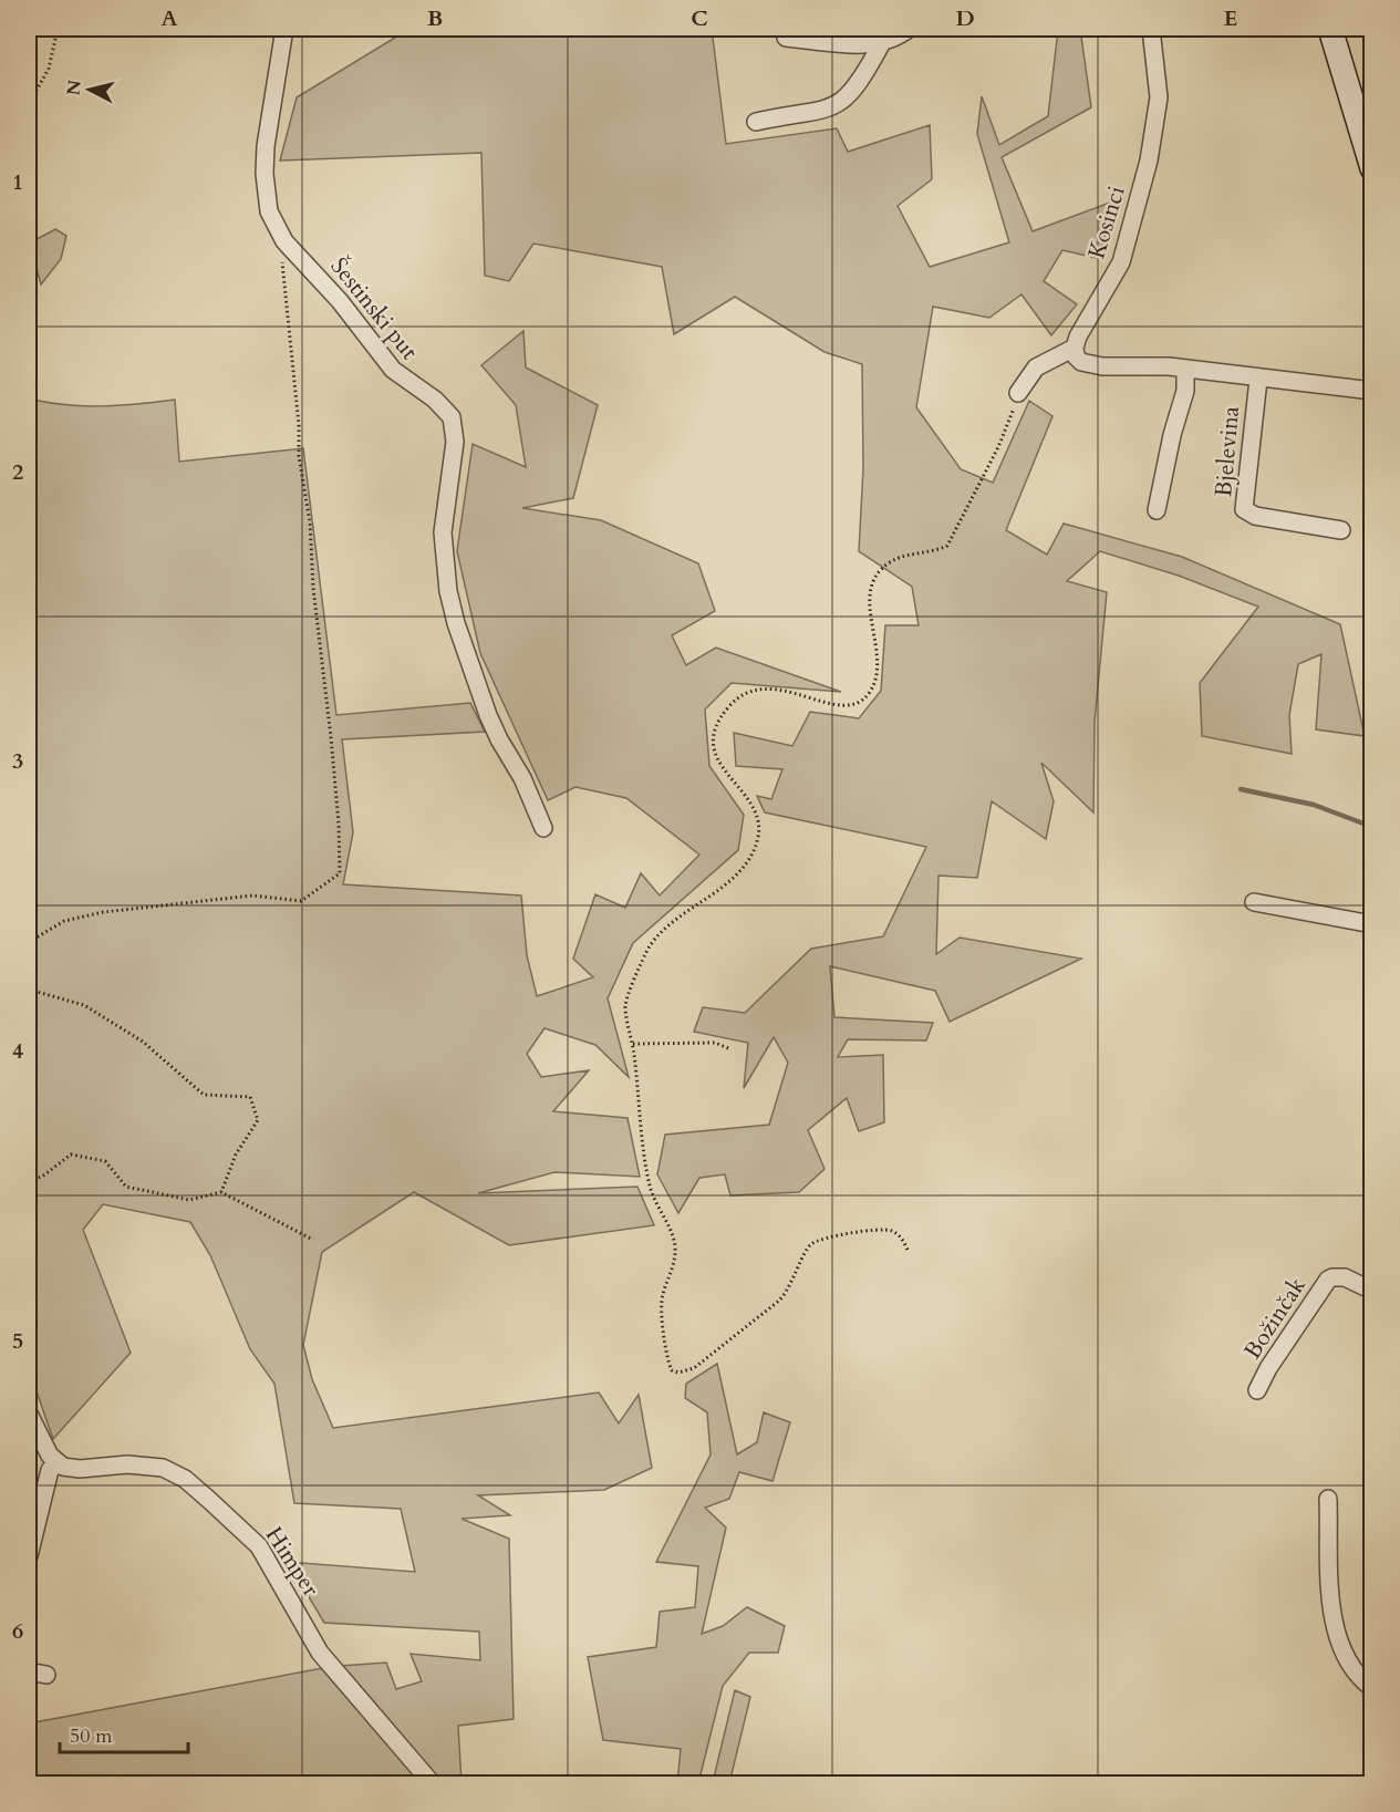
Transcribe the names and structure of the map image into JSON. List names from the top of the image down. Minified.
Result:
{"streets":{"street":["Kosinci","Šestinski put","Bjelevina","Božinčak","Himper"]},"crossings":[["Kosinci","Bjelevina"]],"scale_bar":"50 m","north":"left","grid":{"columns":["A","B","C","D","E"],"rows":["1","2","3","4","5","6"]}}
